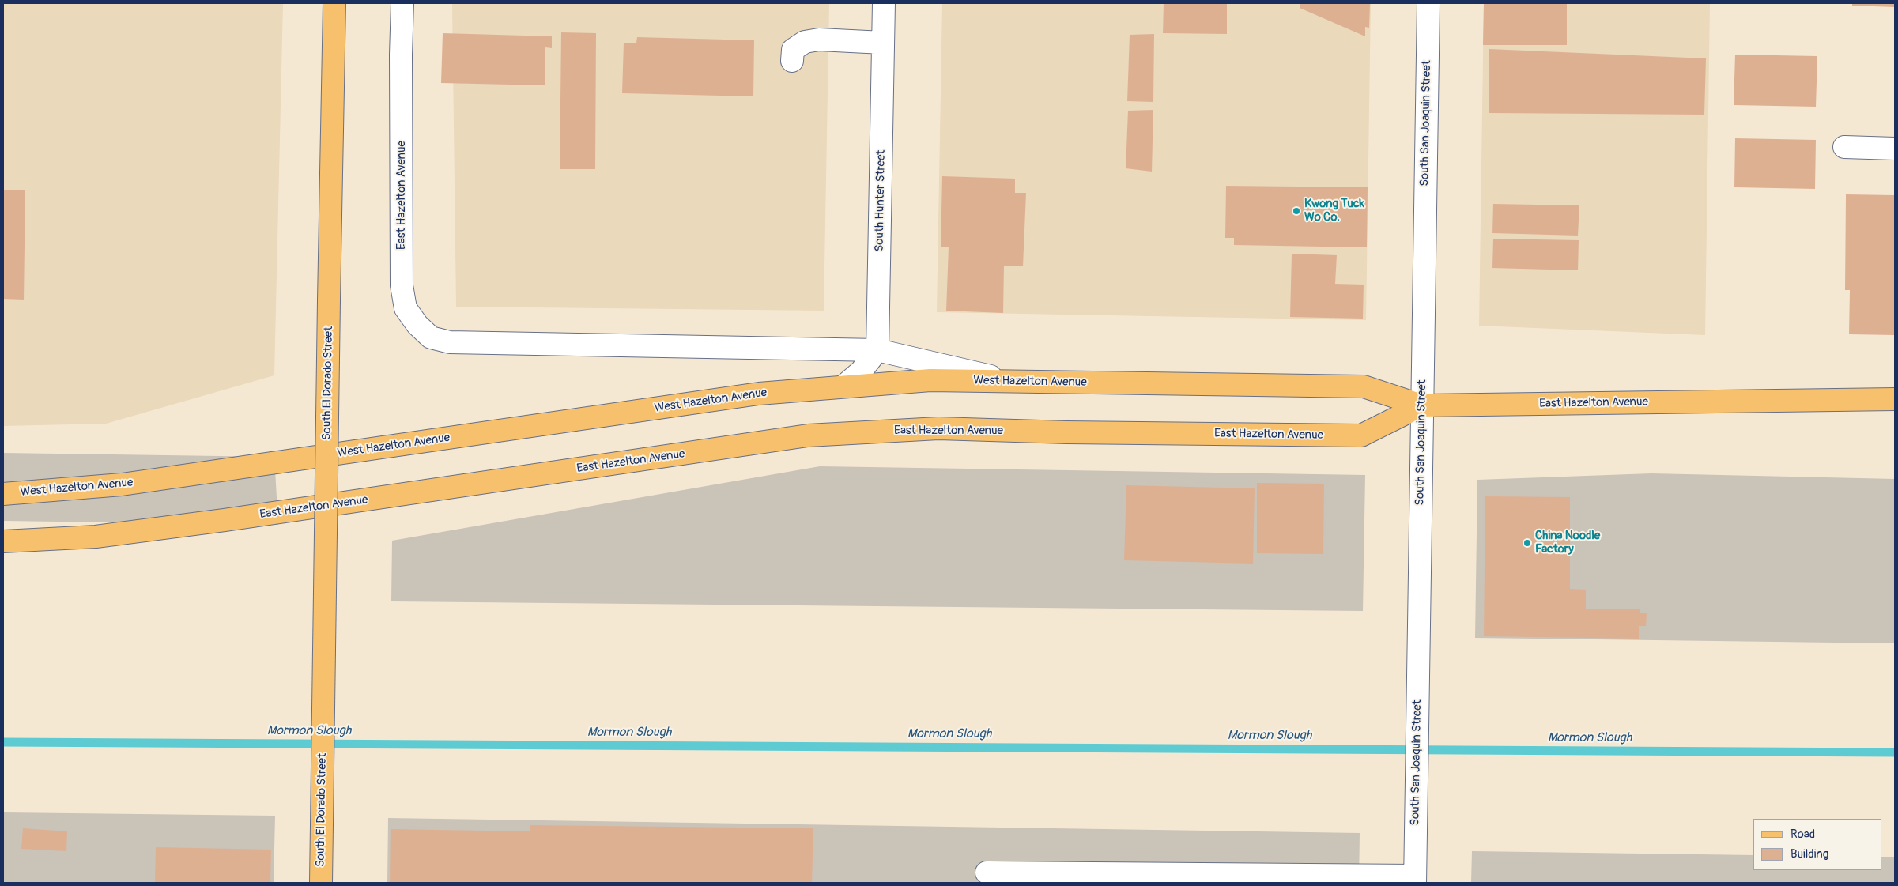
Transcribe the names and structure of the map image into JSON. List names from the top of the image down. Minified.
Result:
{"streets":{"main road":["East Hazelton Avenue","West Hazelton Avenue","South El Dorado Street"],"street":["South San Joaquin Street","South Hunter Street"]},"crossings":[["South San Joaquin Street","East Hazelton Avenue"],["South San Joaquin Street","West Hazelton Avenue"],["East Hazelton Avenue","South Hunter Street"],["East Hazelton Avenue","West Hazelton Avenue"]],"water":["Mormon Slough"],"places":["Kwong Tuck Wo Co.","China Noodle Factory"],"legend":["Road","Building"]}
